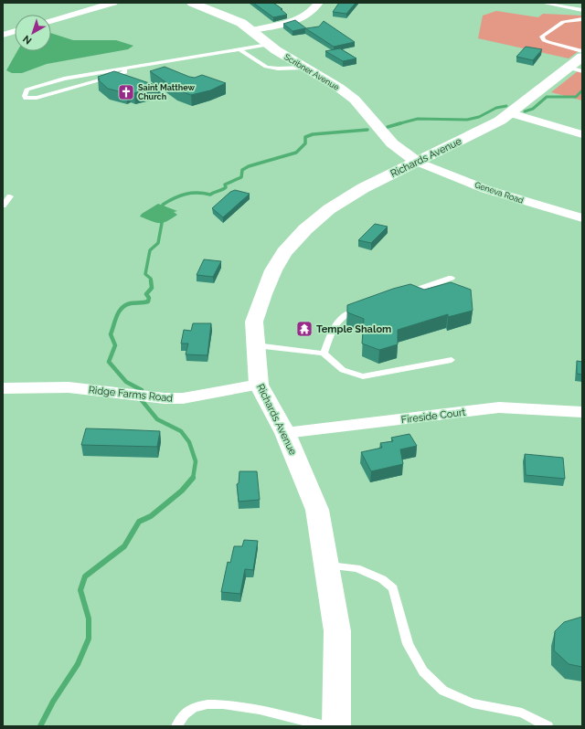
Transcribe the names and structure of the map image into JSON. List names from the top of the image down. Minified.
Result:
{"streets":{"street":["Scribner Avenue","Richards Avenue","Geneva Road","Ridge Farms Road","Fireside Court"]},"crossings":[["Scribner Avenue","Richards Avenue"],["Scribner Avenue","Geneva Road"],["Richards Avenue","Geneva Road"],["Richards Avenue","Ridge Farms Road"],["Richards Avenue","Fireside Court"]],"places":{"church":["Saint Matthew Church"],"temple":["Temple Shalom"]},"north":"bottom left"}
